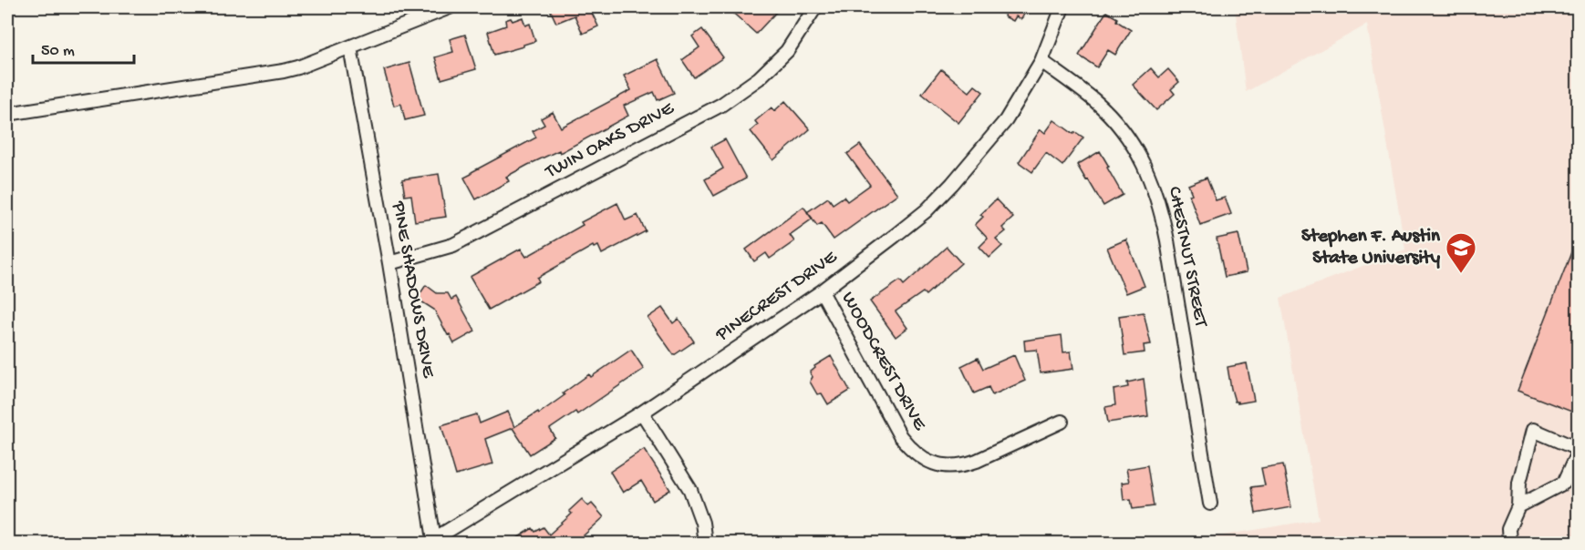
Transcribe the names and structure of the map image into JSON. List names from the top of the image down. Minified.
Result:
{"streets":{"street":["TWIN OAKS DRIVE","CHESTNUT STREET","PINE SHADOWS DRIVE","PINECREST DRIVE","WOODCREST DRIVE"]},"crossings":[["TWIN OAKS DRIVE","PINE SHADOWS DRIVE"],["CHESTNUT STREET","PINECREST DRIVE"],["PINE SHADOWS DRIVE","PINECREST DRIVE"],["PINECREST DRIVE","WOODCREST DRIVE"]],"places":{"school or university":["Stephen F. Austin State University"]},"scale_bar":"50 m"}
